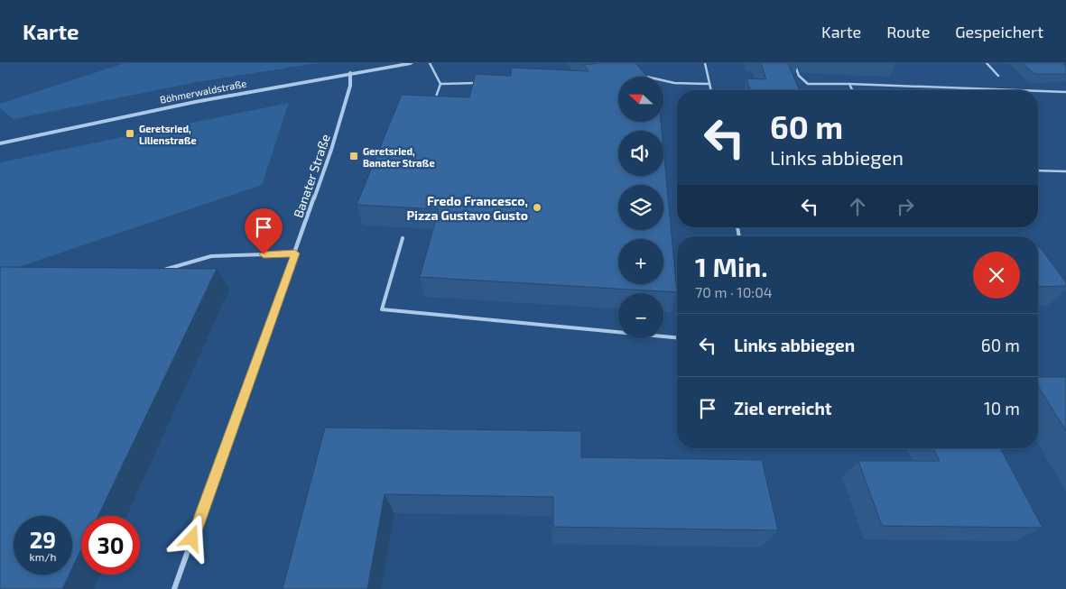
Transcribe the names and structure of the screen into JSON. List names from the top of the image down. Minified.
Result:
{"streets":{"street":["Böhmerwaldstraße","Banater Straße"]},"crossings":[["Böhmerwaldstraße","Banater Straße"]],"places":{"transit":["Geretsried, Lilienstraße","Geretsried, Banater Straße"],"other":["Fredo Francesco, Pizza Gustavo Gusto"]},"north":"left","page":{"header":"Karte","nav":["Karte","Route","Gespeichert"],"map_buttons":["+","−"],"turn":["60 m","Links abbiegen"],"heading":["1 Min.","70 m · 10:04"],"list":[{"name":"Links abbiegen","value":"60 m"},{"name":"Ziel erreicht","value":"10 m"}],"speed":"29 km/h","limit":"30"}}
